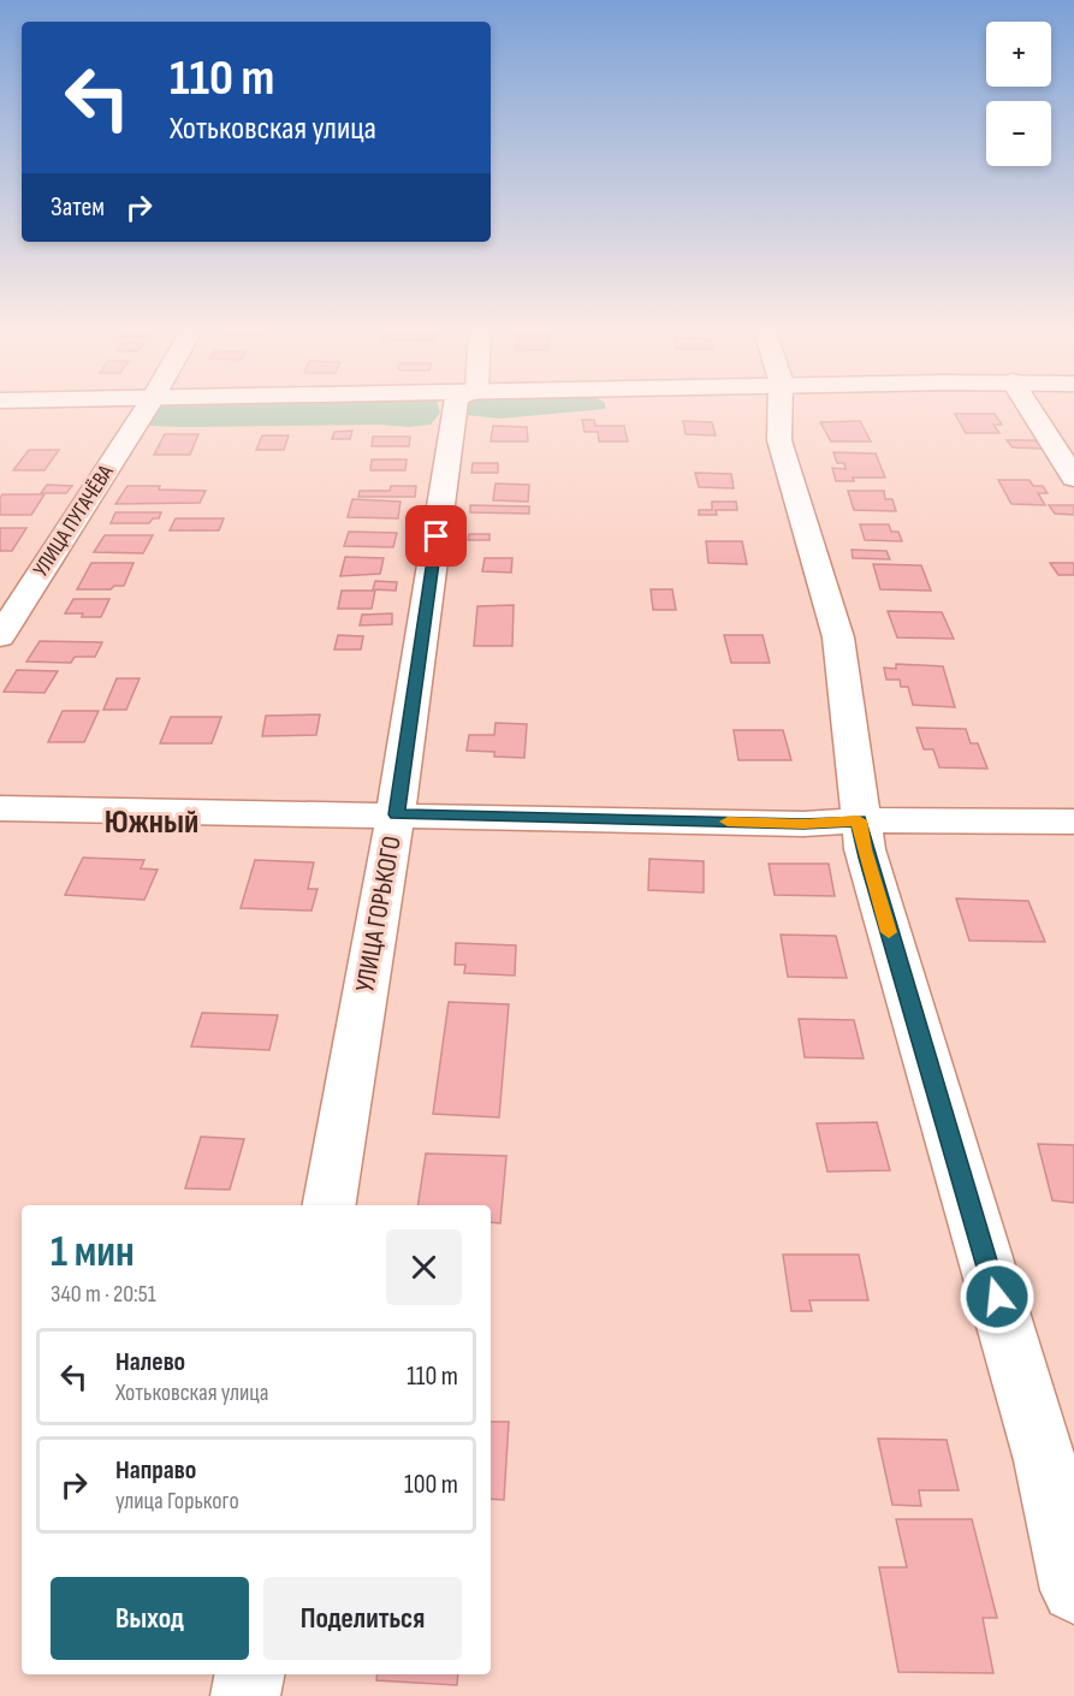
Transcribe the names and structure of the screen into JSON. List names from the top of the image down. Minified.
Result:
{"streets":{"street":["УЛИЦА ПУГАЧЁВА","УЛИЦА ГОРЬКОГО"]},"districts":["Южный"],"page":{"map_buttons":["+","−"],"turn":["110 m","Хотьковская улица"],"then":"Затем","heading":["1 мин","340 m · 20:51"],"list":[{"name":"Налево","note":"Хотьковская улица","value":"110 m"},{"name":"Направо","note":"улица Горького","value":"100 m"}],"buttons":["Выход","Поделиться"]}}
